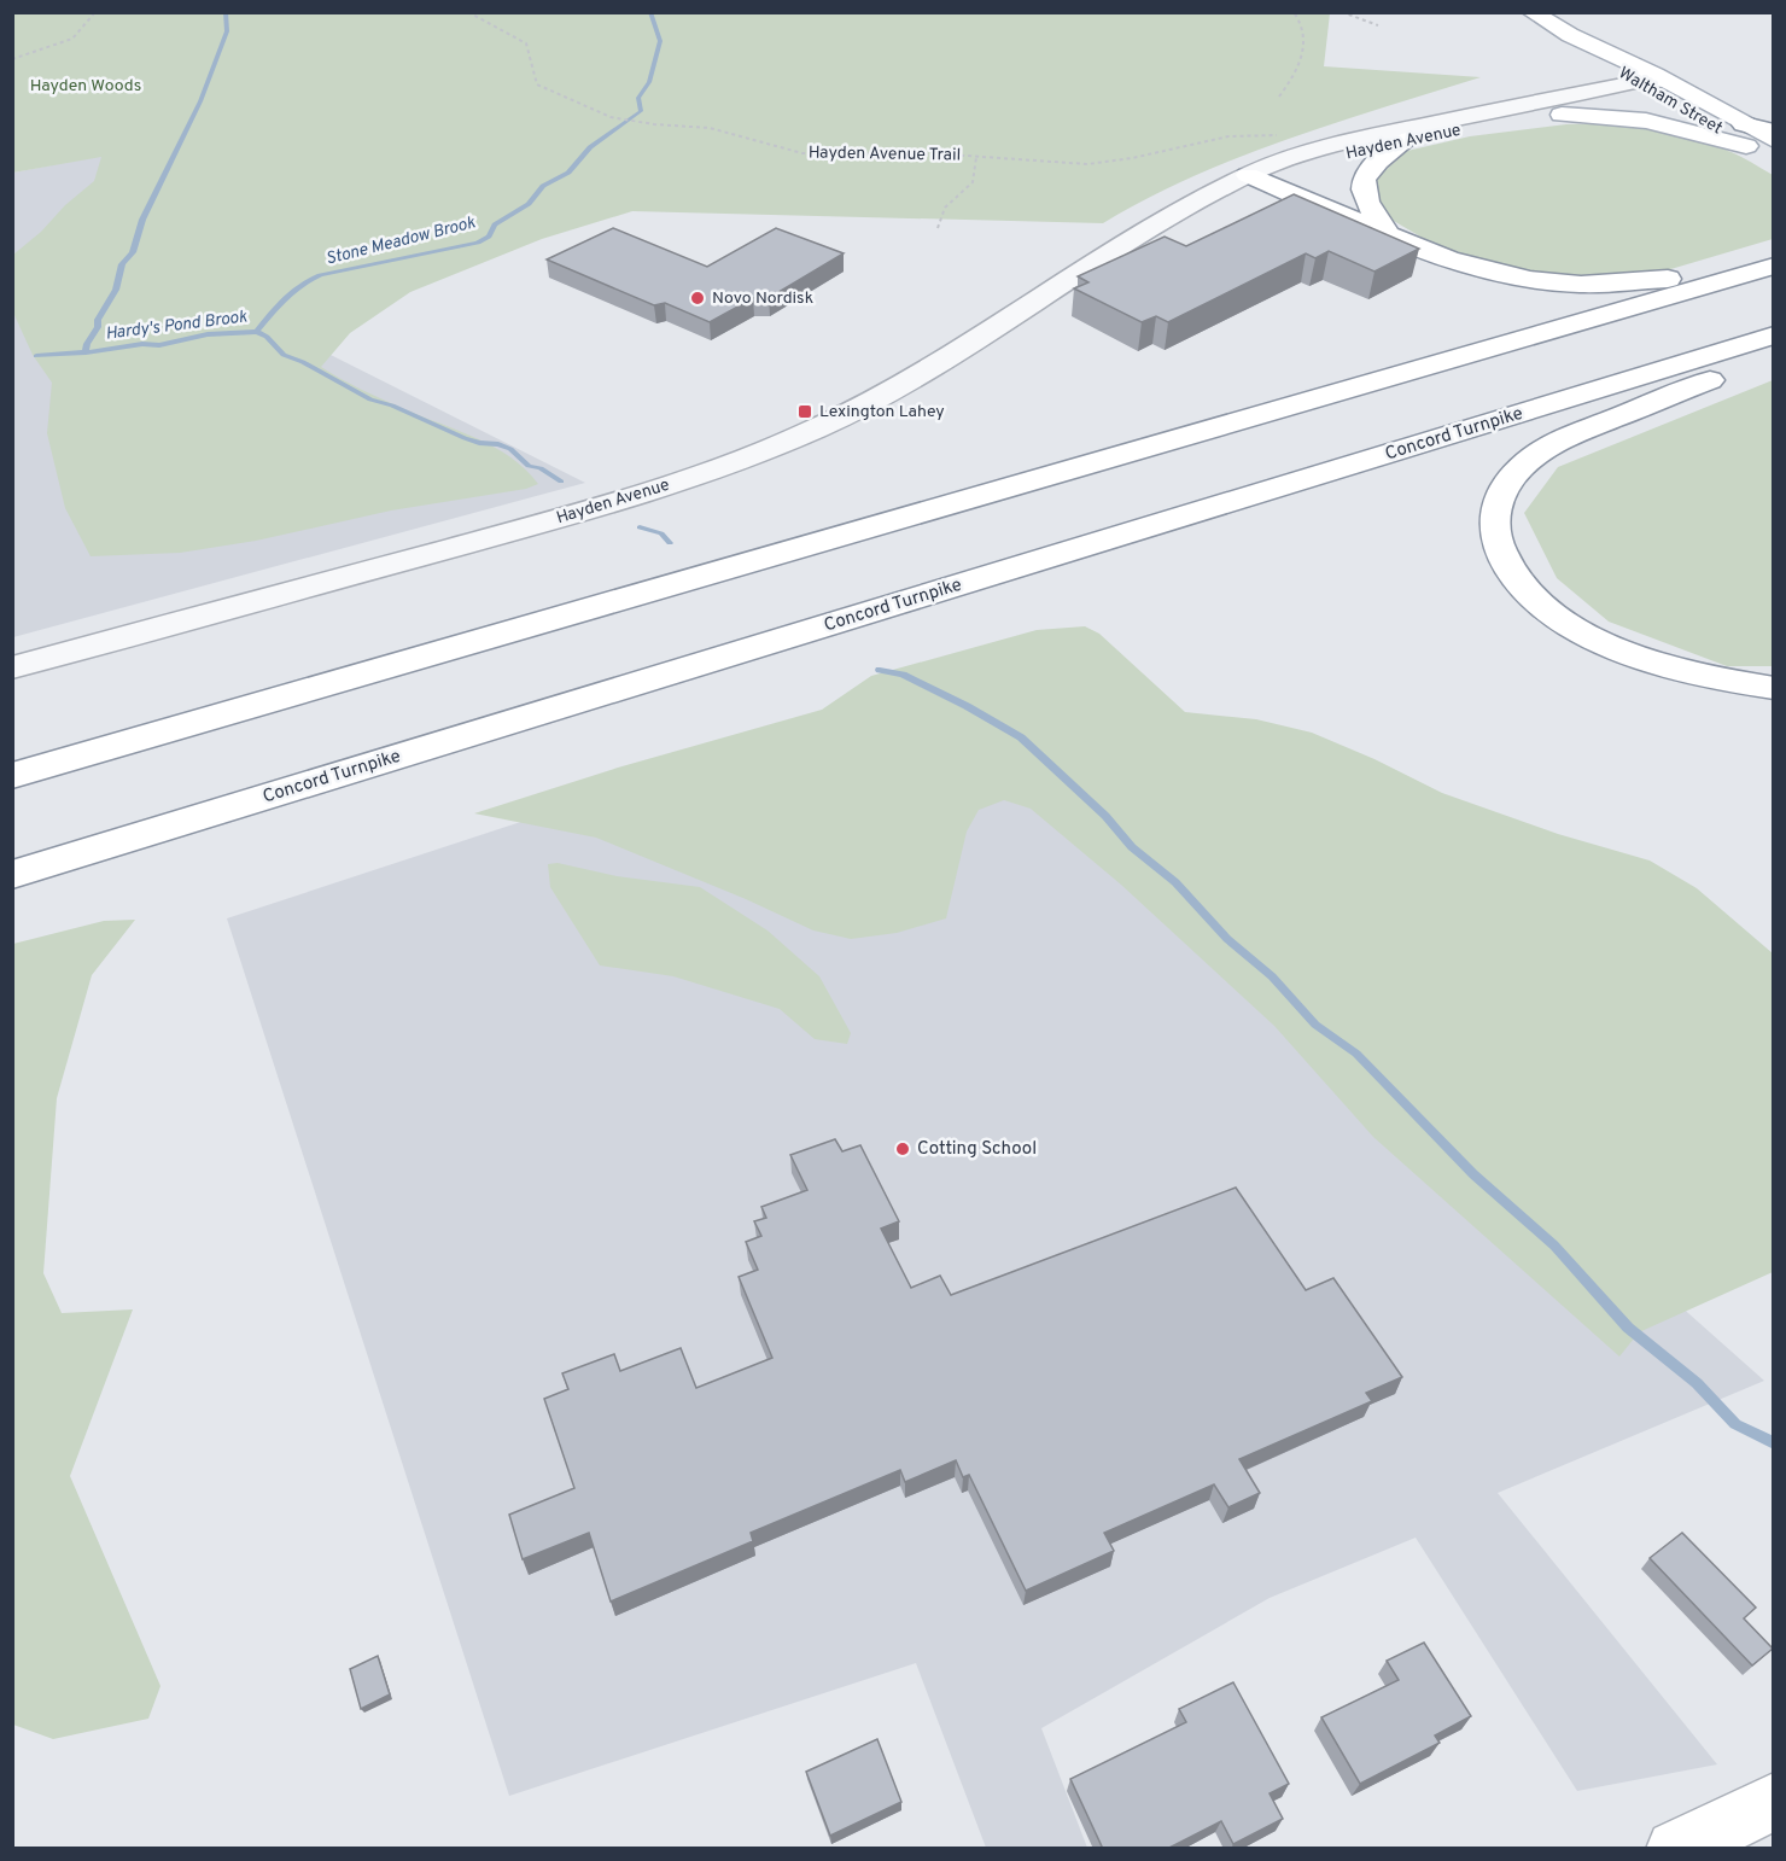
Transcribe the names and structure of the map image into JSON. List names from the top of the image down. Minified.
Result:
{"streets":{"main road":["Waltham Street","Concord Turnpike"],"street":["Hayden Avenue"],"path":["Hayden Avenue Trail"]},"crossings":[["Waltham Street","Hayden Avenue"]],"water":["Stone Meadow Brook","Hardy's Pond Brook"],"parks":["Hayden Woods"],"places":{"other":["Novo Nordisk","Cotting School"],"transit":["Lexington Lahey"]}}
